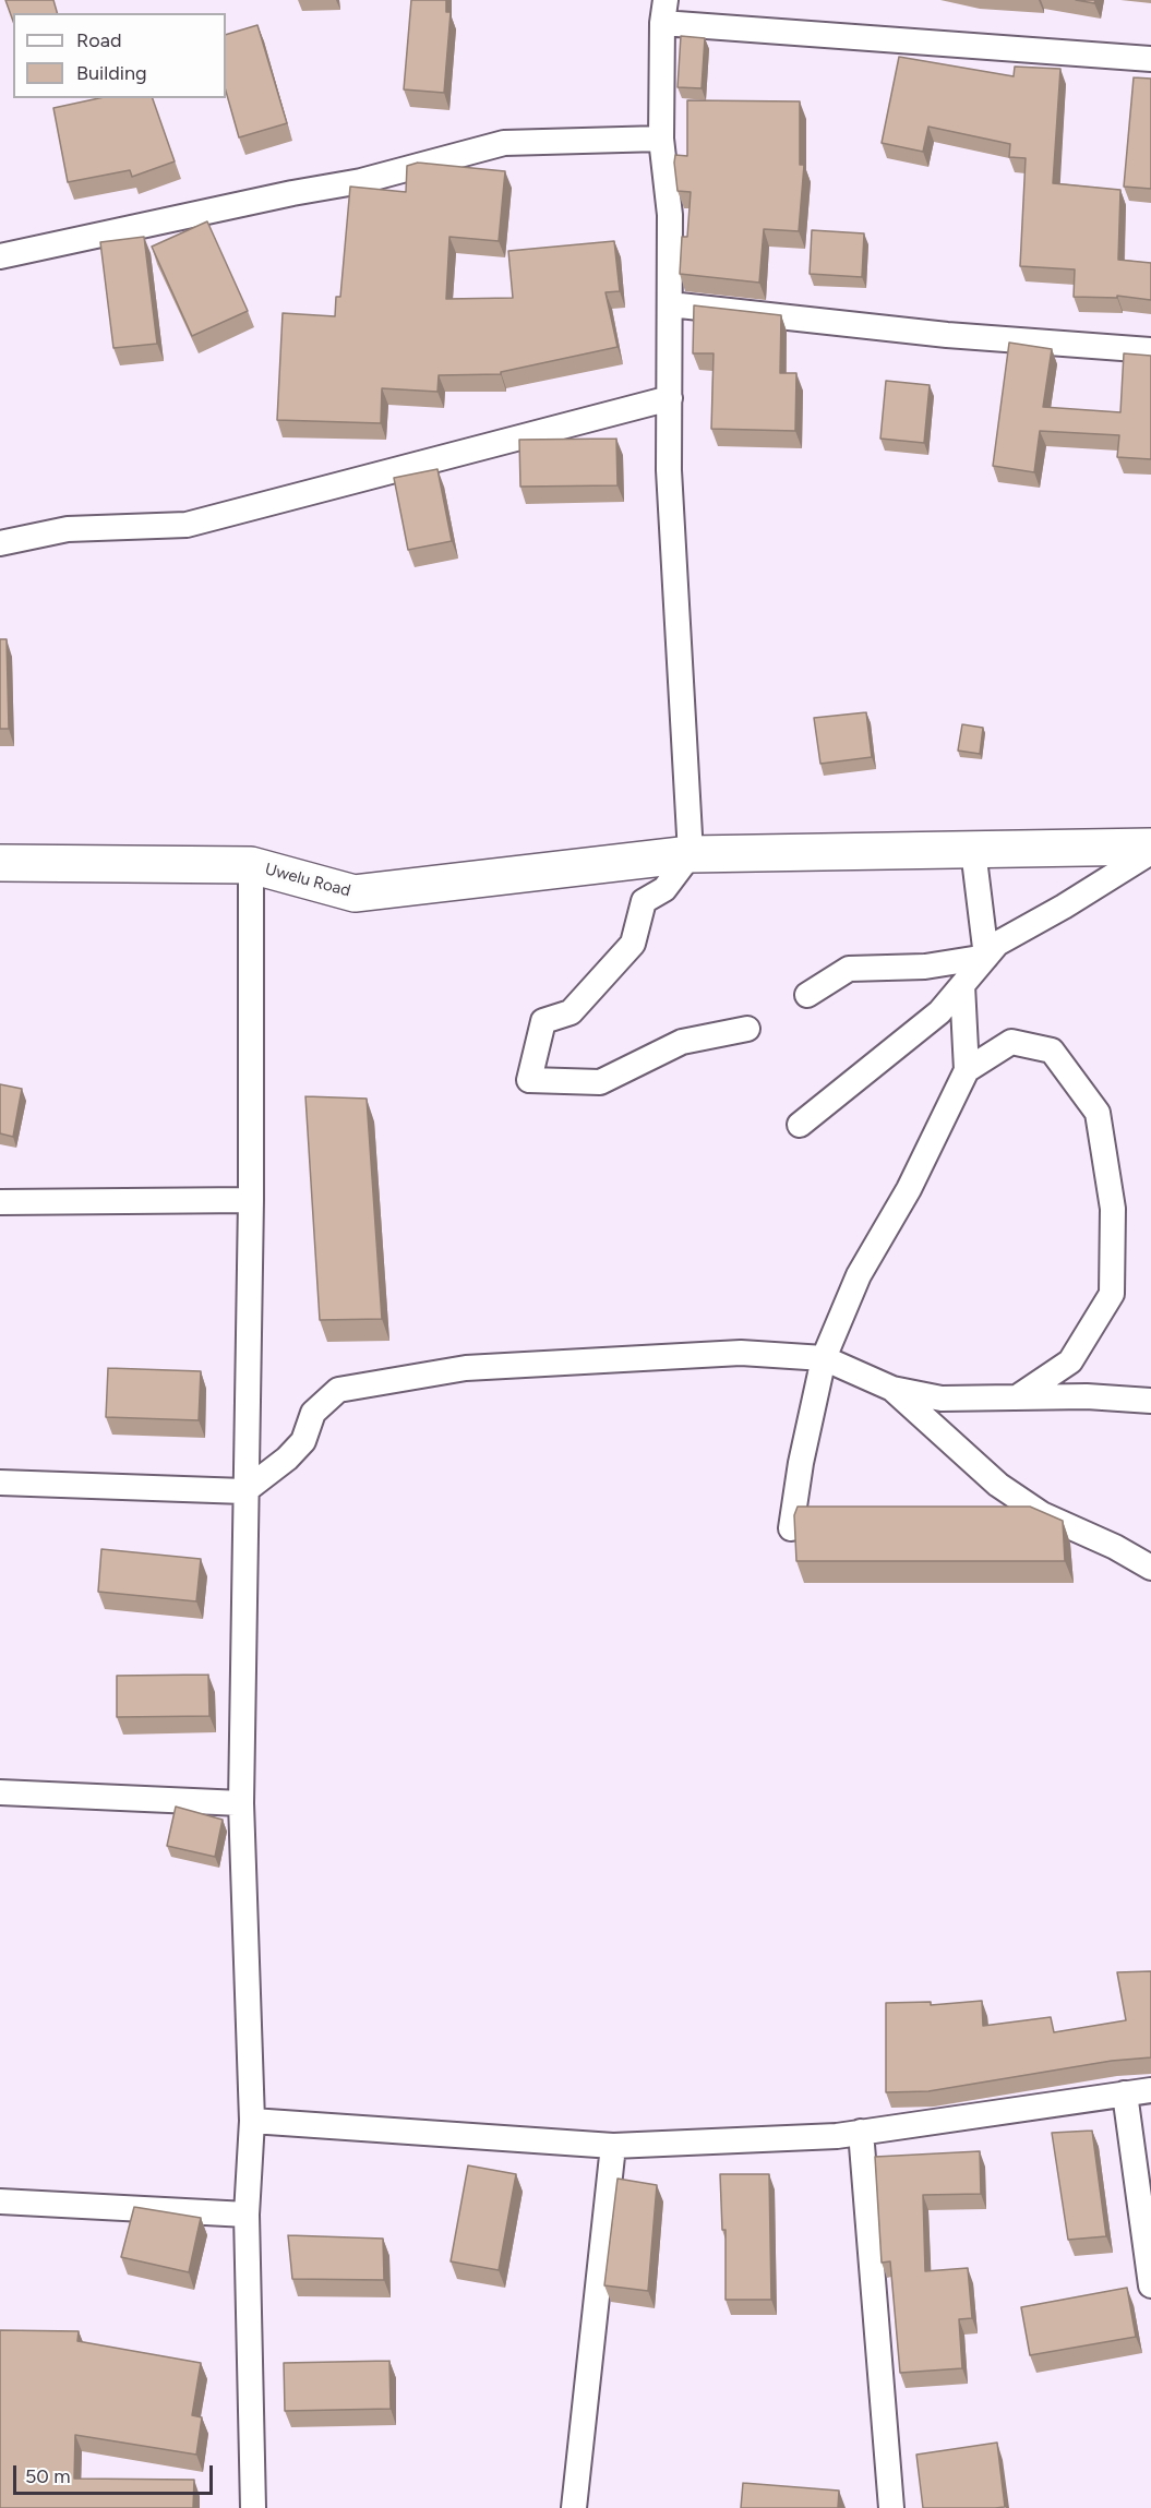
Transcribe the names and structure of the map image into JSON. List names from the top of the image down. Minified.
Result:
{"streets":{"street":["Uwelu Road"]},"legend":["Road","Building"],"scale_bar":"50 m"}
